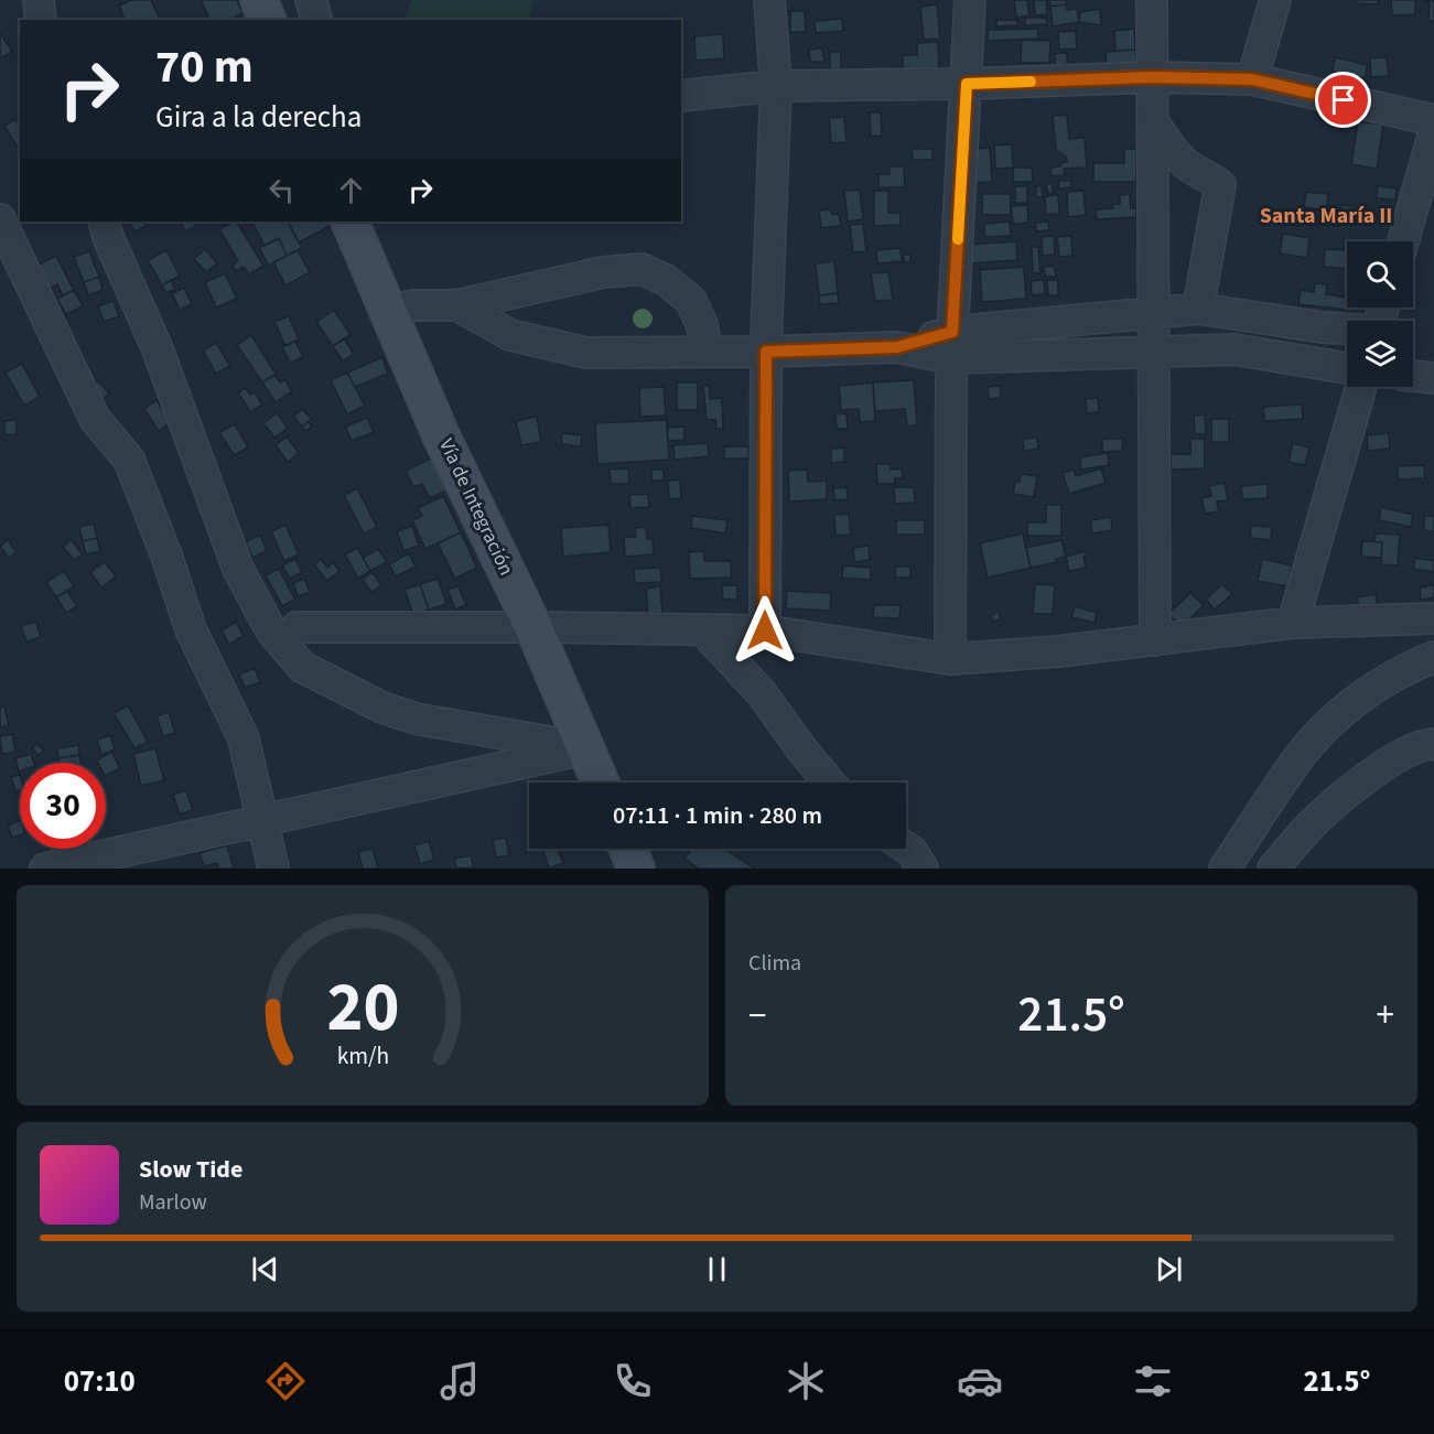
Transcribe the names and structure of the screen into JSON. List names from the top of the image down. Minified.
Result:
{"streets":{"main road":["Vía de Integración"]},"districts":["Santa María II"],"page":{"turn":["70 m","Gira a la derecha"],"limit":"30","trip":"07:11 · 1 min · 280 m","tile":"Clima","heat":["−","21.5°","+"],"song":["Slow Tide","Marlow"],"tabs":["07:10","21.5°"],"gauge":["20","km/h"]}}
